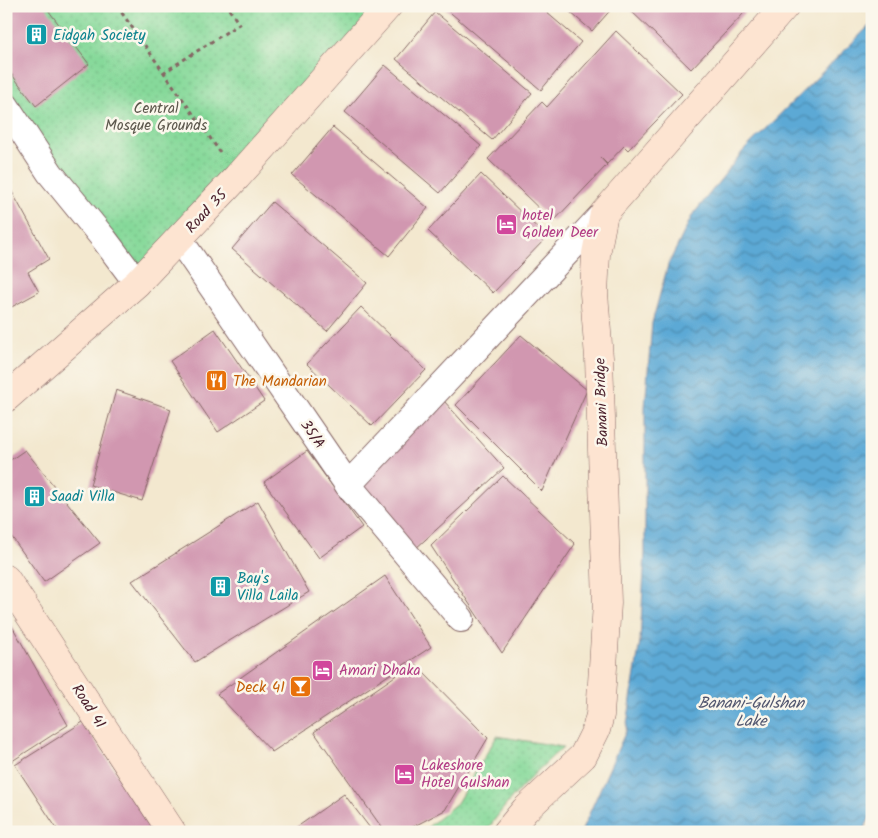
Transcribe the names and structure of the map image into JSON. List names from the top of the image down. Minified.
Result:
{"streets":{"main road":["Road 35","Banani Bridge","Road 41"],"street":["35/A"]},"crossings":[["Road 35","35/A"]],"water":["Banani-Gulshan Lake"],"parks":["Central Mosque Grounds"],"places":{"building":["Eidgah Society","Saadi Villa","Bay's Villa Laila"],"hotel":["hotel Golden Deer","Amari Dhaka","Lakeshore Hotel Gulshan"],"restaurant":["The Mandarian"],"bar":["Deck 41"]}}
